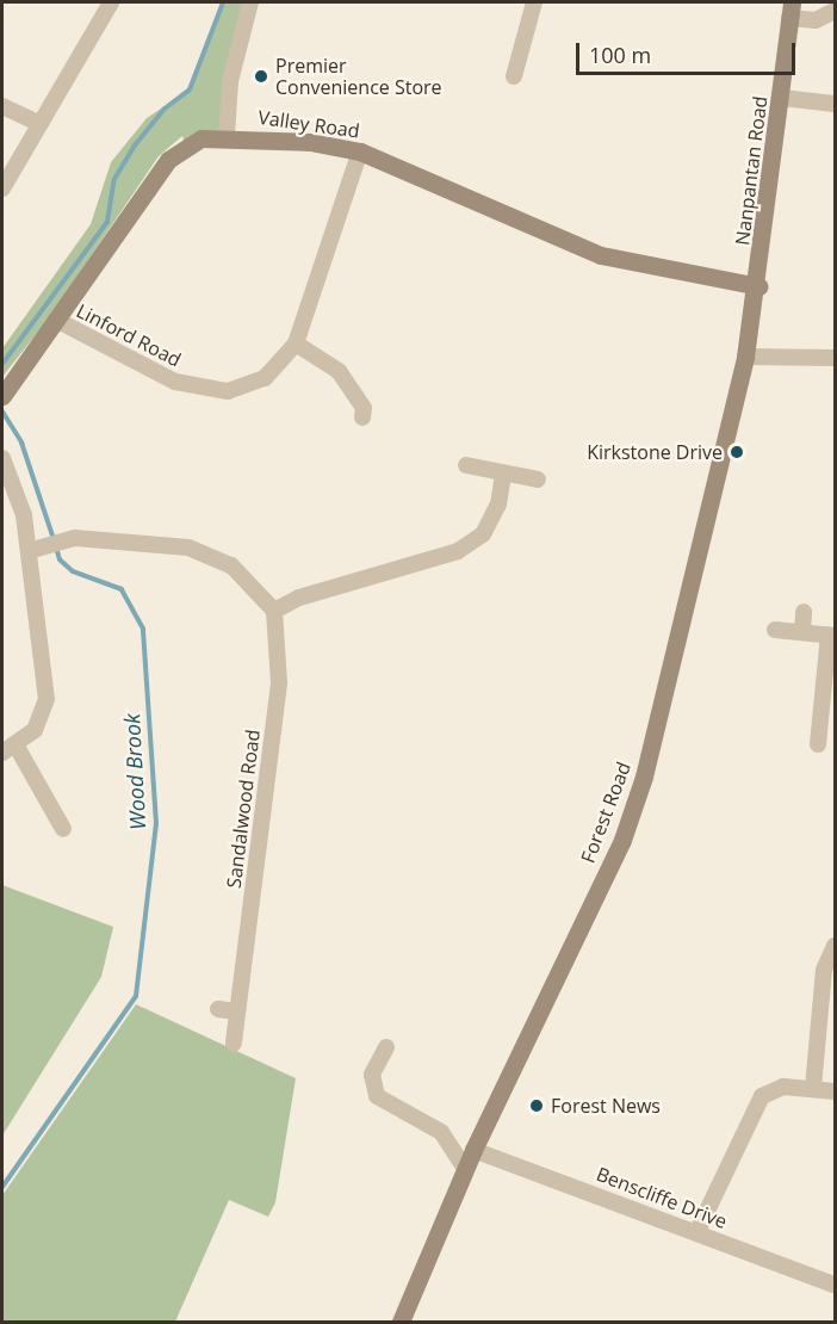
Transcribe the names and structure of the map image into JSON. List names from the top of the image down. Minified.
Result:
{"streets":{"street":["Valley Road","Nanpantan Road","Linford Road","Sandalwood Road","Forest Road","Benscliffe Drive"]},"crossings":[["Valley Road","Nanpantan Road"],["Valley Road","Linford Road"],["Valley Road","Forest Road"],["Nanpantan Road","Forest Road"],["Forest Road","Benscliffe Drive"]],"water":["Wood Brook"],"places":["Premier Convenience Store","Kirkstone Drive","Forest News"],"scale_bar":"100 m"}
